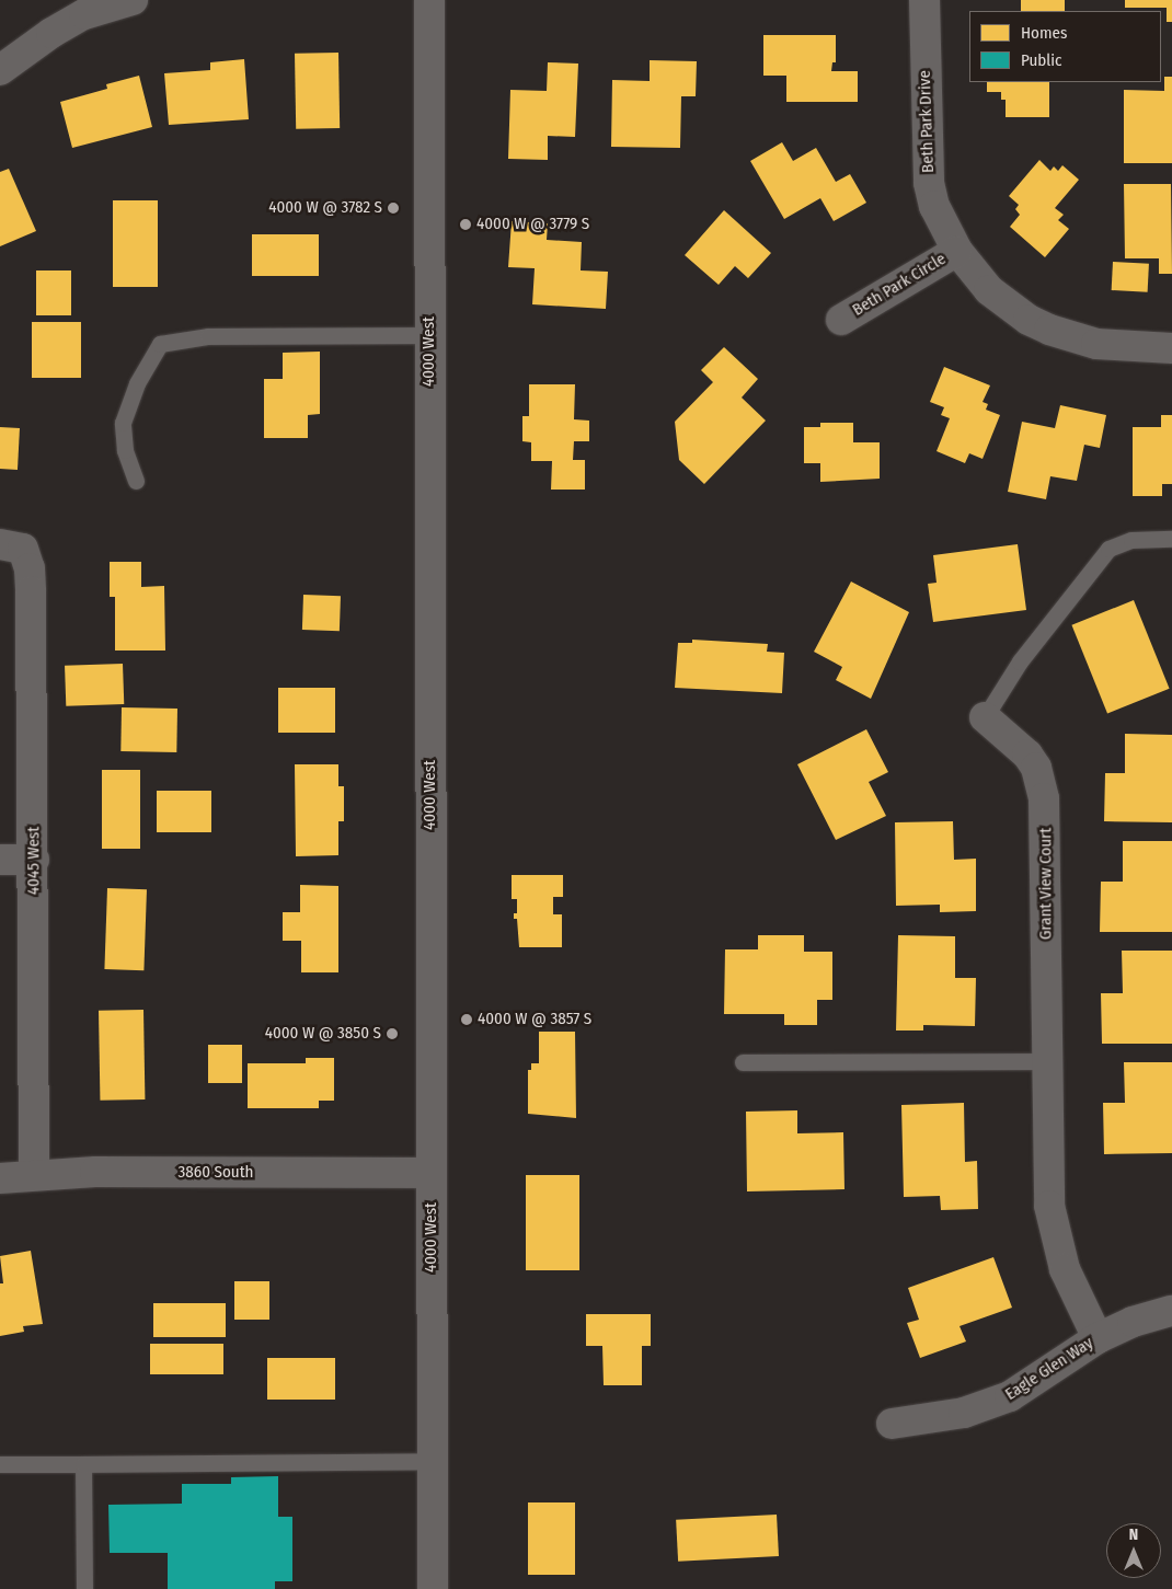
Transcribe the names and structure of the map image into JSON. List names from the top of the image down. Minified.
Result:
{"streets":{"street":["Beth Park Drive","Beth Park Circle","4000 West","4045 West","Grant View Court","3860 South","Eagle Glen Way"]},"crossings":[["Beth Park Drive","Beth Park Circle"],["4000 West","3860 South"],["4045 West","3860 South"],["Grant View Court","Eagle Glen Way"]],"places":["4000 W @ 3782 S","4000 W @ 3779 S","4000 W @ 3857 S","4000 W @ 3850 S"],"legend":["Homes","Public"],"north":"top"}
